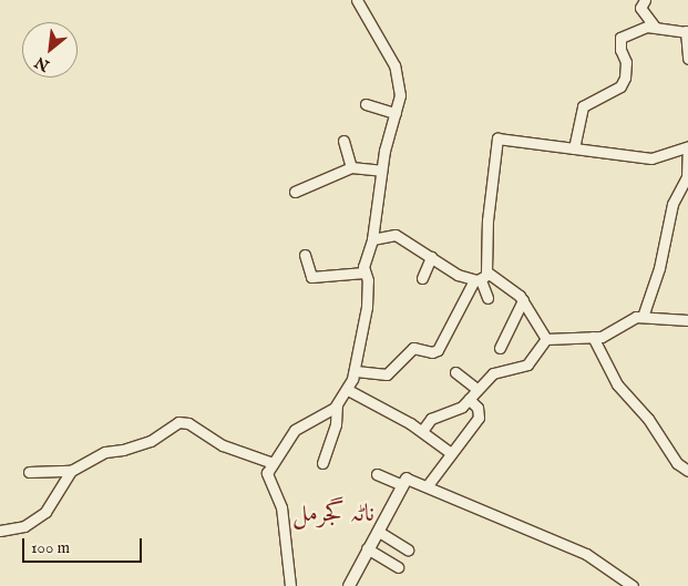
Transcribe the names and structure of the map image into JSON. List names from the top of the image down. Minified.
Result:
{"districts":["ناٹہ گجرمل"],"scale_bar":"100 m","north":"bottom left"}
